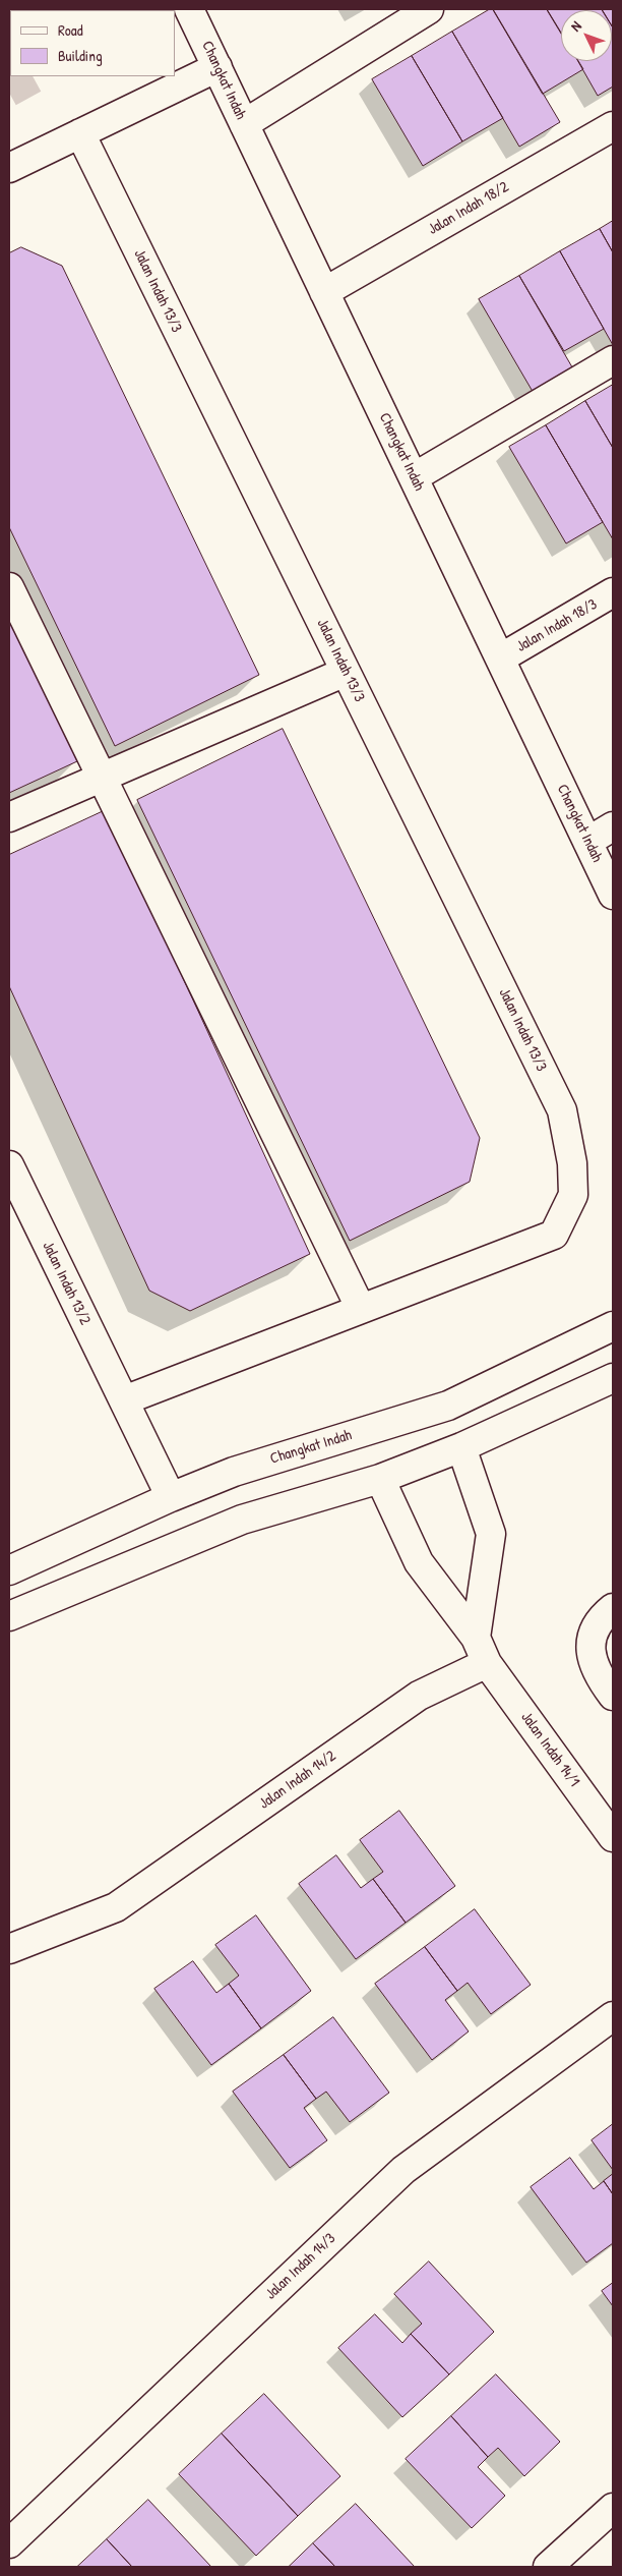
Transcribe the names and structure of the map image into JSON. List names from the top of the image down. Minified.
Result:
{"streets":{"street":["Changkat Indah","Jalan Indah 18/2","Jalan Indah 13/3","Jalan Indah 18/3","Jalan Indah 13/2","Jalan Indah 14/1","Jalan Indah 14/2","Jalan Indah 14/3"]},"crossings":[["Changkat Indah","Jalan Indah 18/2"],["Changkat Indah","Jalan Indah 18/3"],["Changkat Indah","Jalan Indah 13/2"],["Jalan Indah 14/1","Jalan Indah 14/2"]],"legend":["Road","Building"],"north":"top left"}
